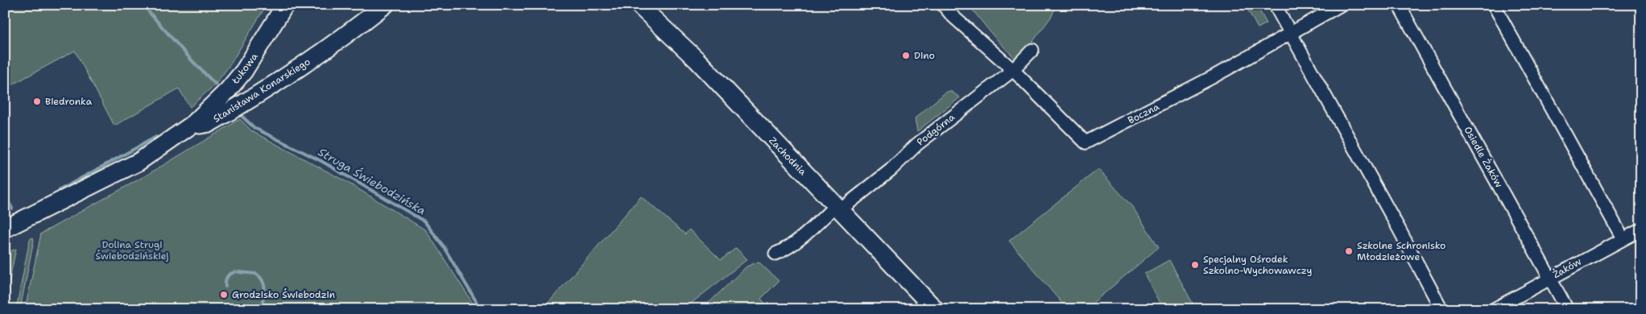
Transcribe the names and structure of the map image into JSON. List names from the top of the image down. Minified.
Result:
{"streets":{"street":["Łukowa","Stanisława Konarskiego","Boczna","Podgórna","Zachodnia","Osiedle Żaków","Żaków"]},"crossings":[["Łukowa","Stanisława Konarskiego"],["Boczna","Podgórna"],["Podgórna","Zachodnia"],["Osiedle Żaków","Żaków"]],"water":["Struga Świebodzińska"],"parks":["Dolina Strugi Świebodzińskiej"],"places":["Dino","Biedronka","Szkolne Schronisko Młodzieżowe","Specjalny Ośrodek Szkolno-Wychowawczy","Grodzisko Świebodzin"]}
